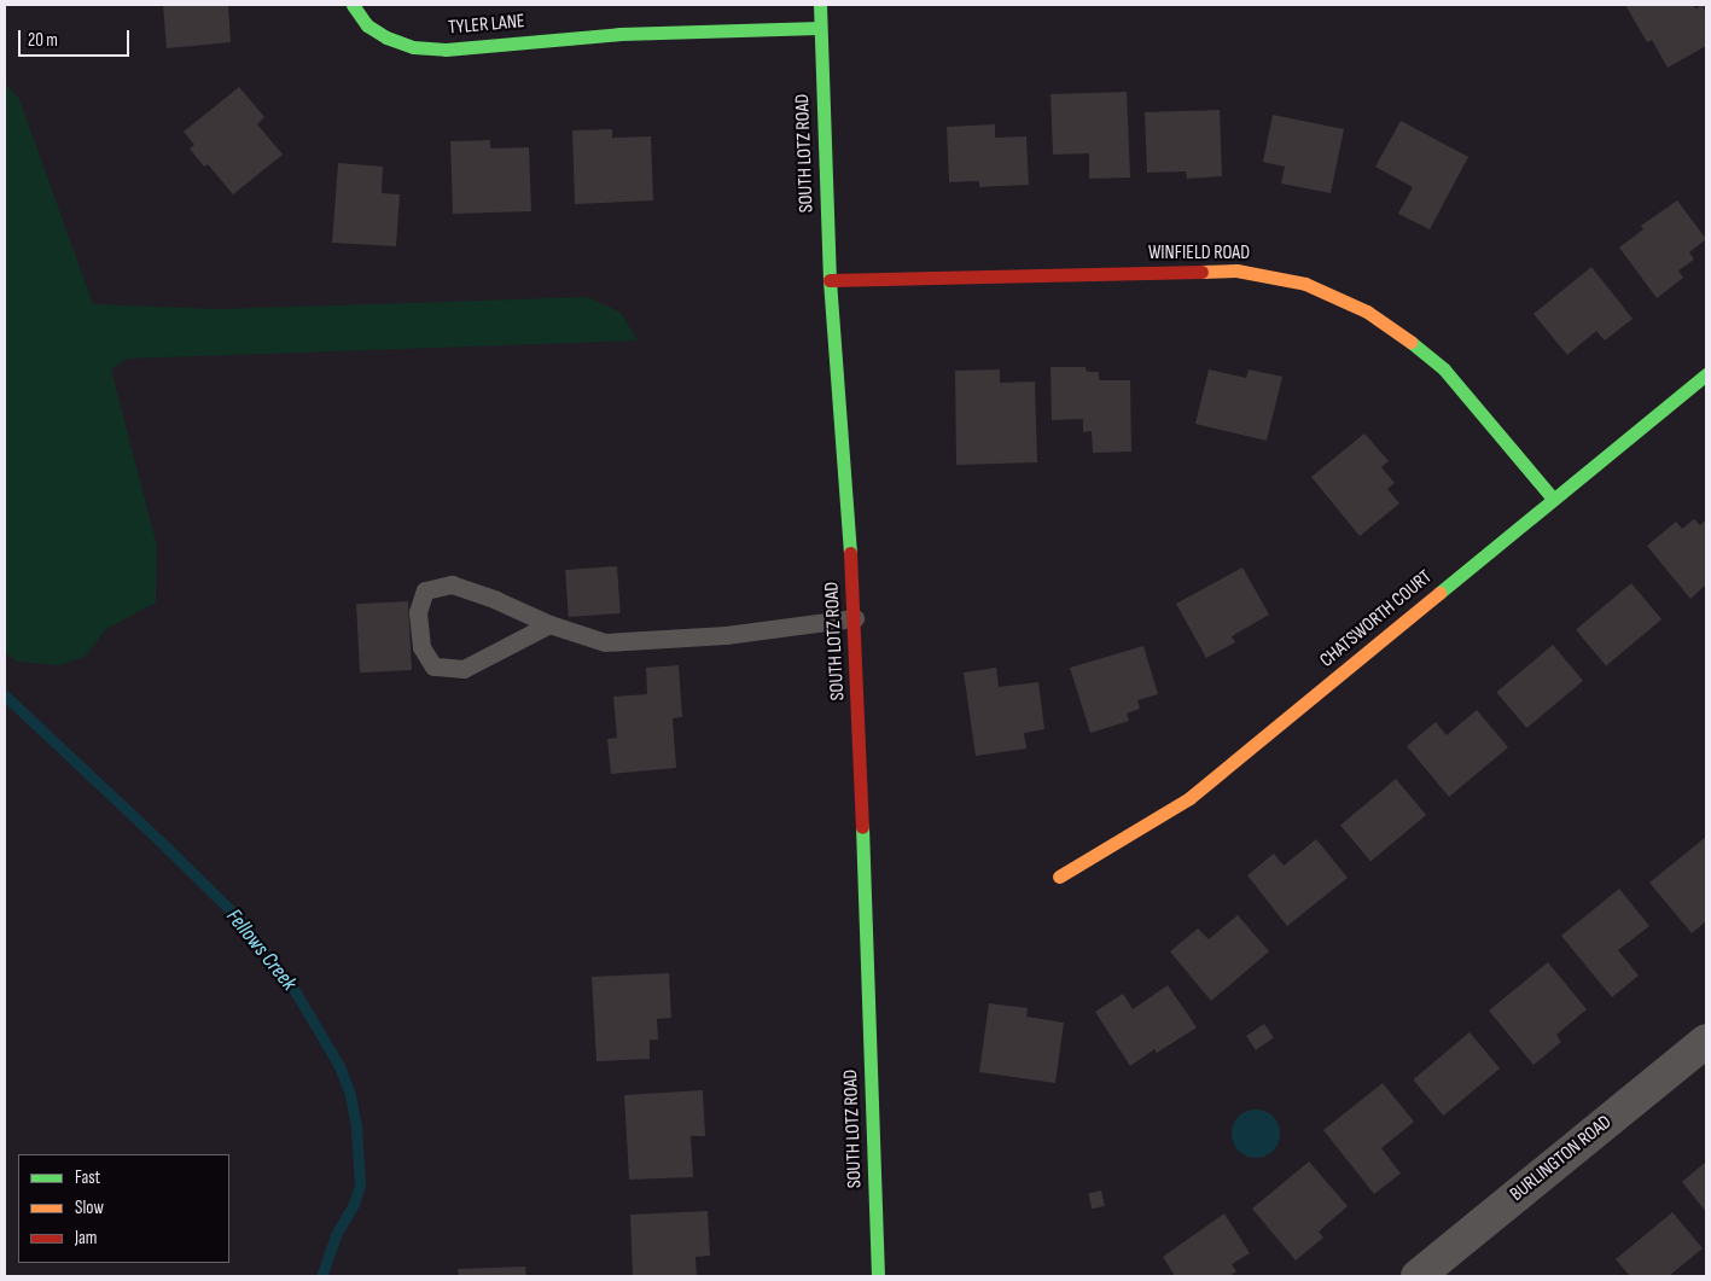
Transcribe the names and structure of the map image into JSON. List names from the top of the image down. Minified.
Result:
{"streets":{"street":["TYLER LANE","SOUTH LOTZ ROAD","WINFIELD ROAD","CHATSWORTH COURT","BURLINGTON ROAD"]},"crossings":[["TYLER LANE","SOUTH LOTZ ROAD"],["SOUTH LOTZ ROAD","WINFIELD ROAD"],["WINFIELD ROAD","CHATSWORTH COURT"]],"water":["Fellows Creek"],"legend":["Fast","Slow","Jam"],"scale_bar":"20 m"}
